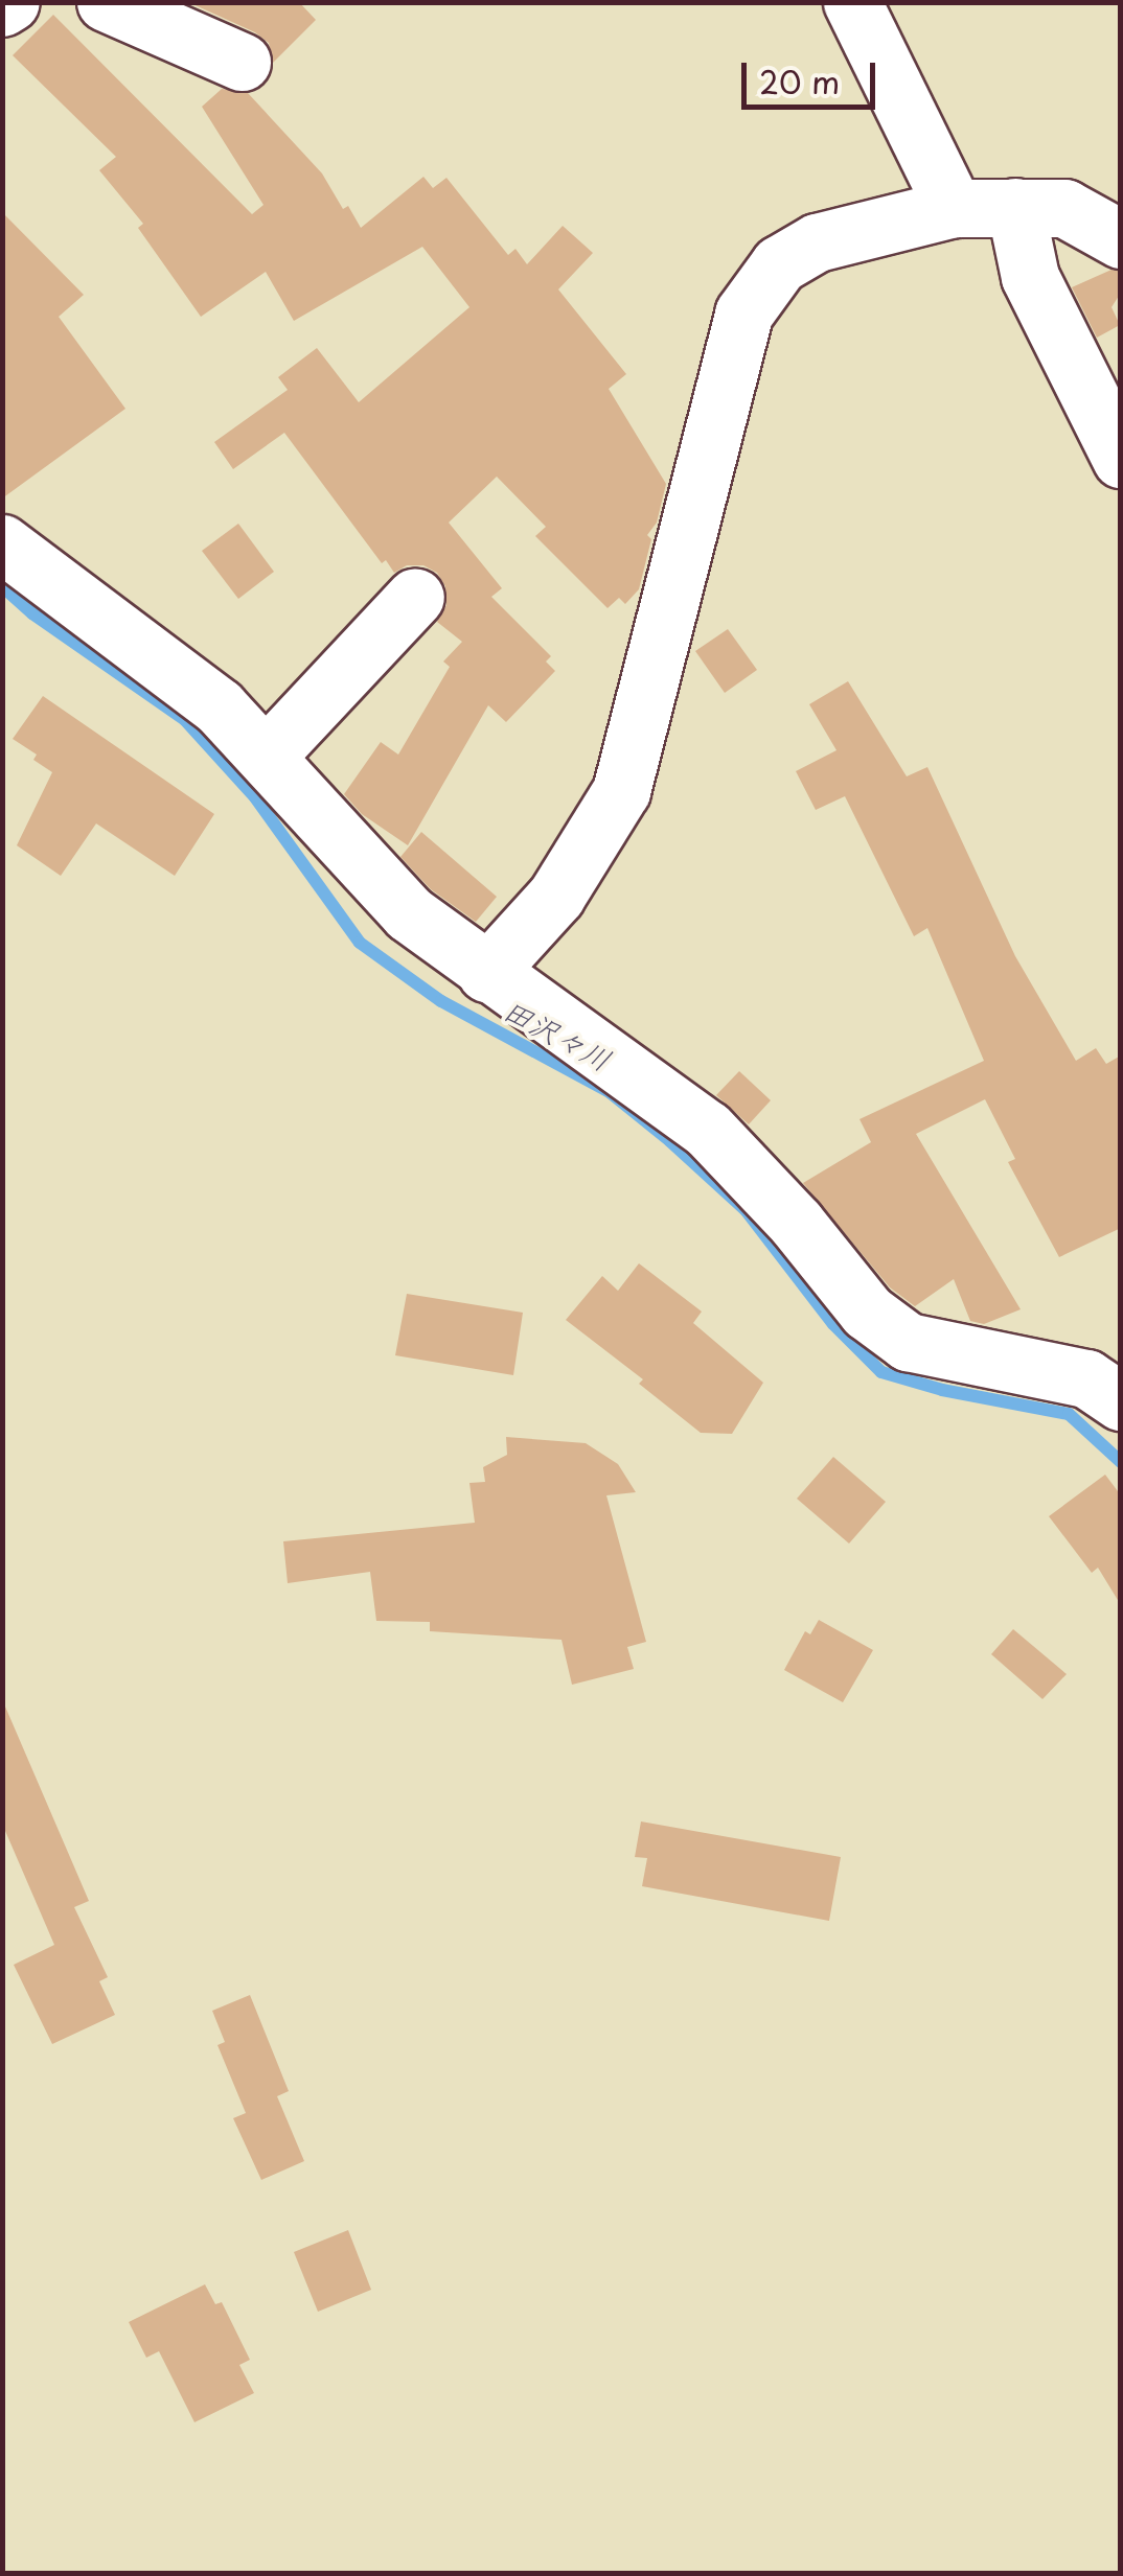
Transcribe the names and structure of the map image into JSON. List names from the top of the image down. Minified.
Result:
{"water":["田沢々川"],"scale_bar":"20 m"}
